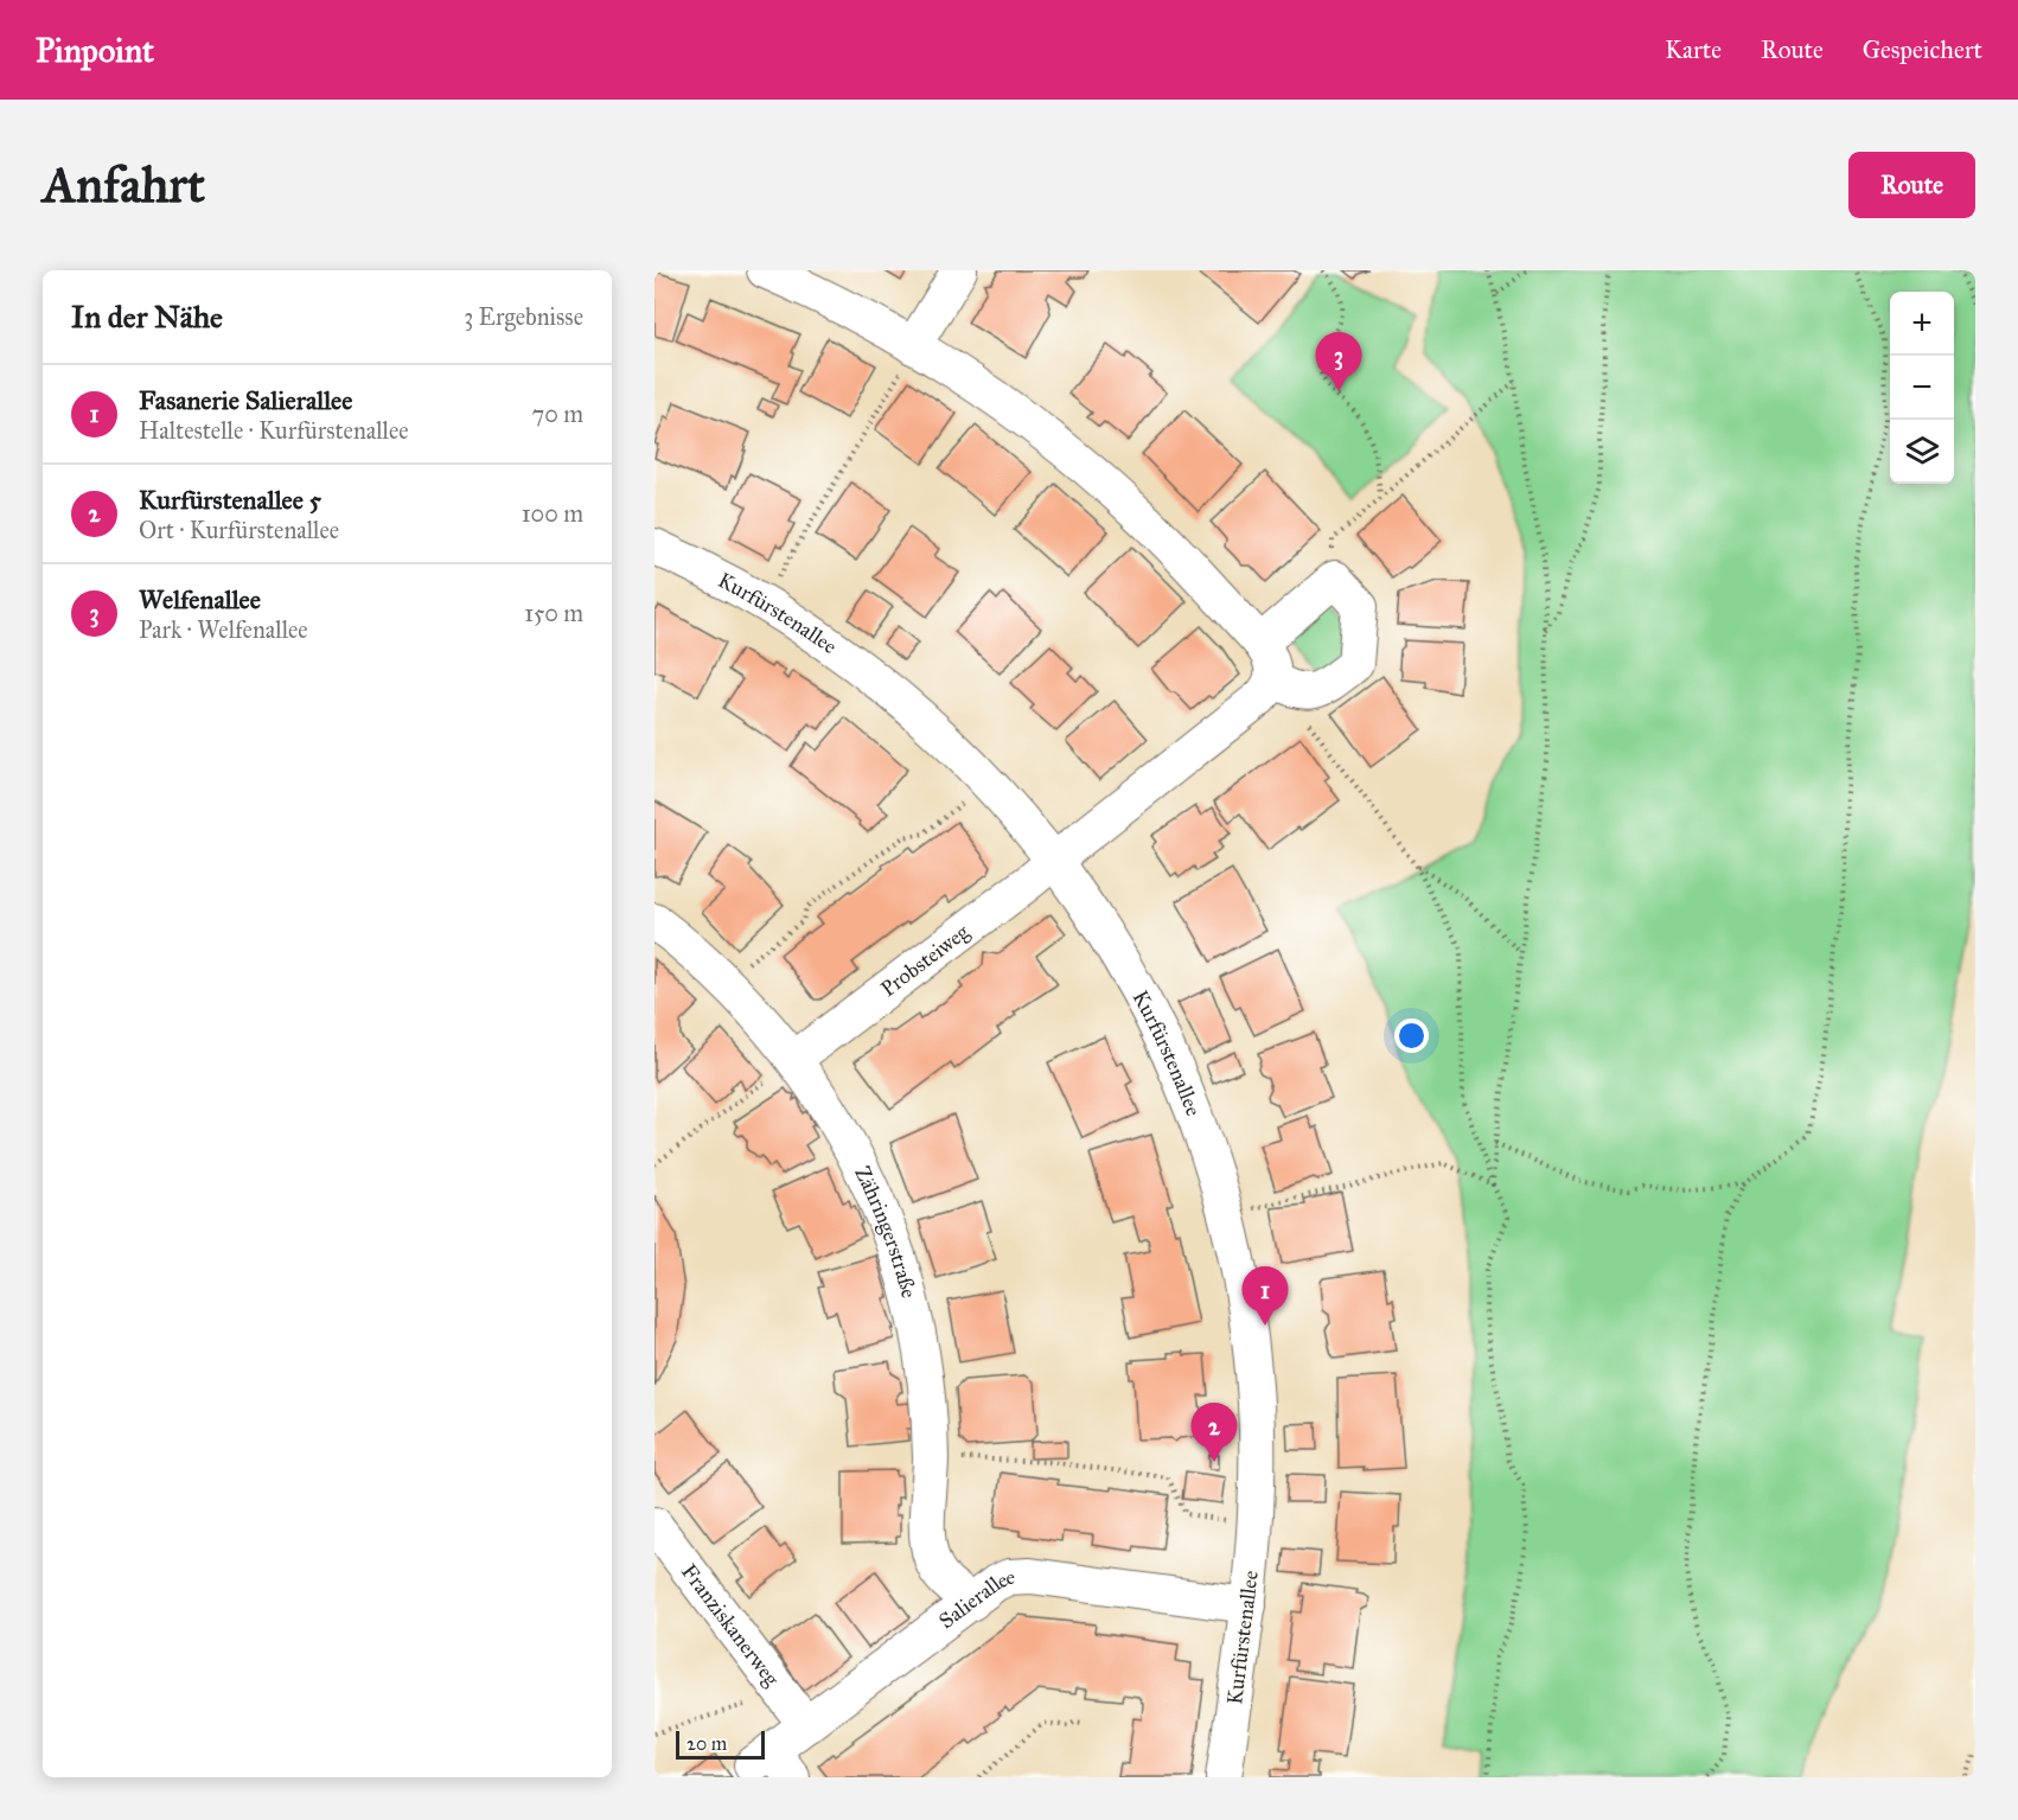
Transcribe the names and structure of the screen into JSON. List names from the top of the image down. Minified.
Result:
{"streets":{"street":["Kurfürstenallee","Probsteiweg","Zähringerstraße","Salierallee","Franziskanerweg"]},"crossings":[["Kurfürstenallee","Probsteiweg"],["Kurfürstenallee","Salierallee"],["Probsteiweg","Zähringerstraße"],["Zähringerstraße","Salierallee"],["Salierallee","Franziskanerweg"]],"scale_bar":"20 m","page":{"header":"Pinpoint","nav":["Karte","Route","Gespeichert"],"buttons":"Route","title":"Anfahrt","heading":["In der Nähe","3 Ergebnisse"],"map_buttons":["+","−"],"pins":["3","1","2"],"list":[{"mark":"1","name":"Fasanerie Salierallee","note":"Haltestelle · Kurfürstenallee","value":"70 m"},{"mark":"2","name":"Kurfürstenallee 5","note":"Ort · Kurfürstenallee","value":"100 m"},{"mark":"3","name":"Welfenallee","note":"Park · Welfenallee","value":"150 m"}],"scale":"20 m"}}
